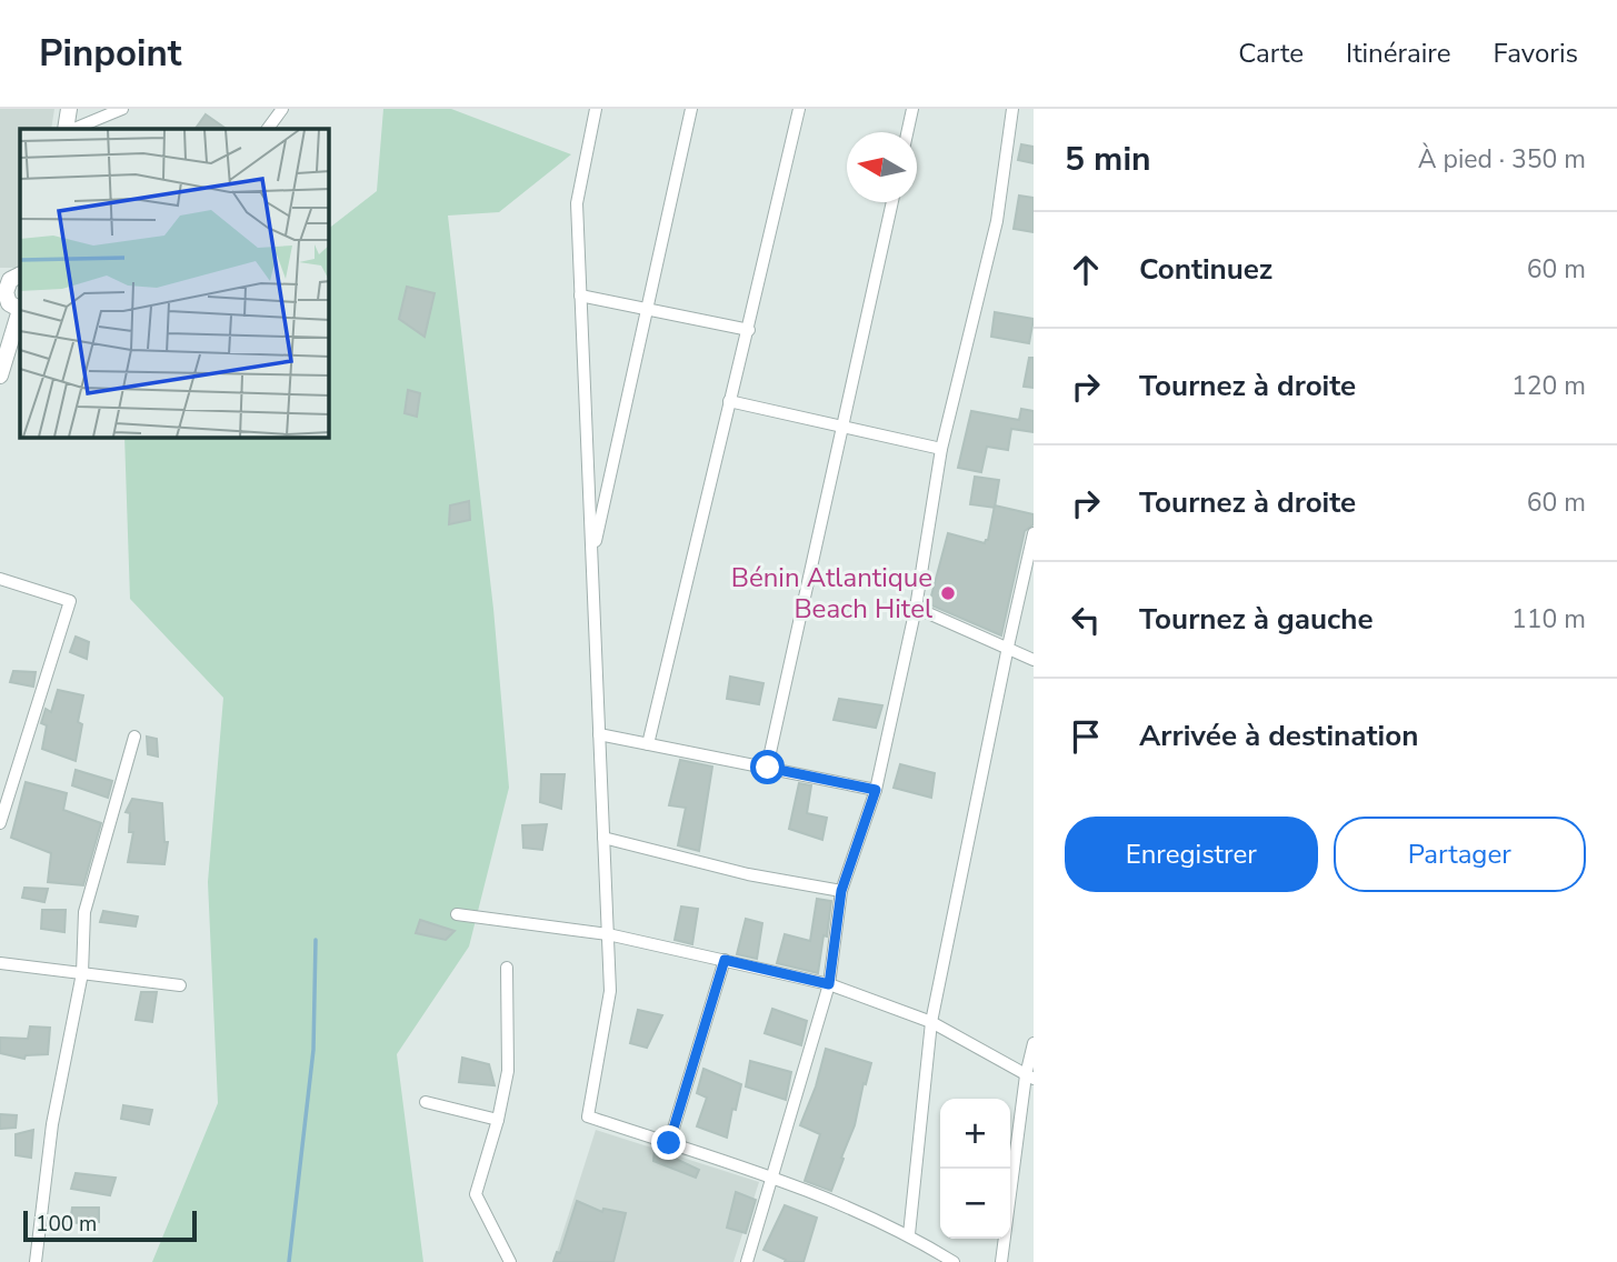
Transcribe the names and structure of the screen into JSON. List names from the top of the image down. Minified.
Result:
{"places":["Bénin Atlantique Beach Hitel"],"scale_bar":"100 m","north":"left","page":{"header":"Pinpoint","nav":["Carte","Itinéraire","Favoris"],"heading":["5 min","À pied · 350 m"],"list":[["Continuez","60 m"],["Tournez à droite","120 m"],["Tournez à droite","60 m"],["Tournez à gauche","110 m"],"Arrivée à destination"],"buttons":["Enregistrer","Partager"],"map_buttons":["+","−"],"scale":"100 m"}}
